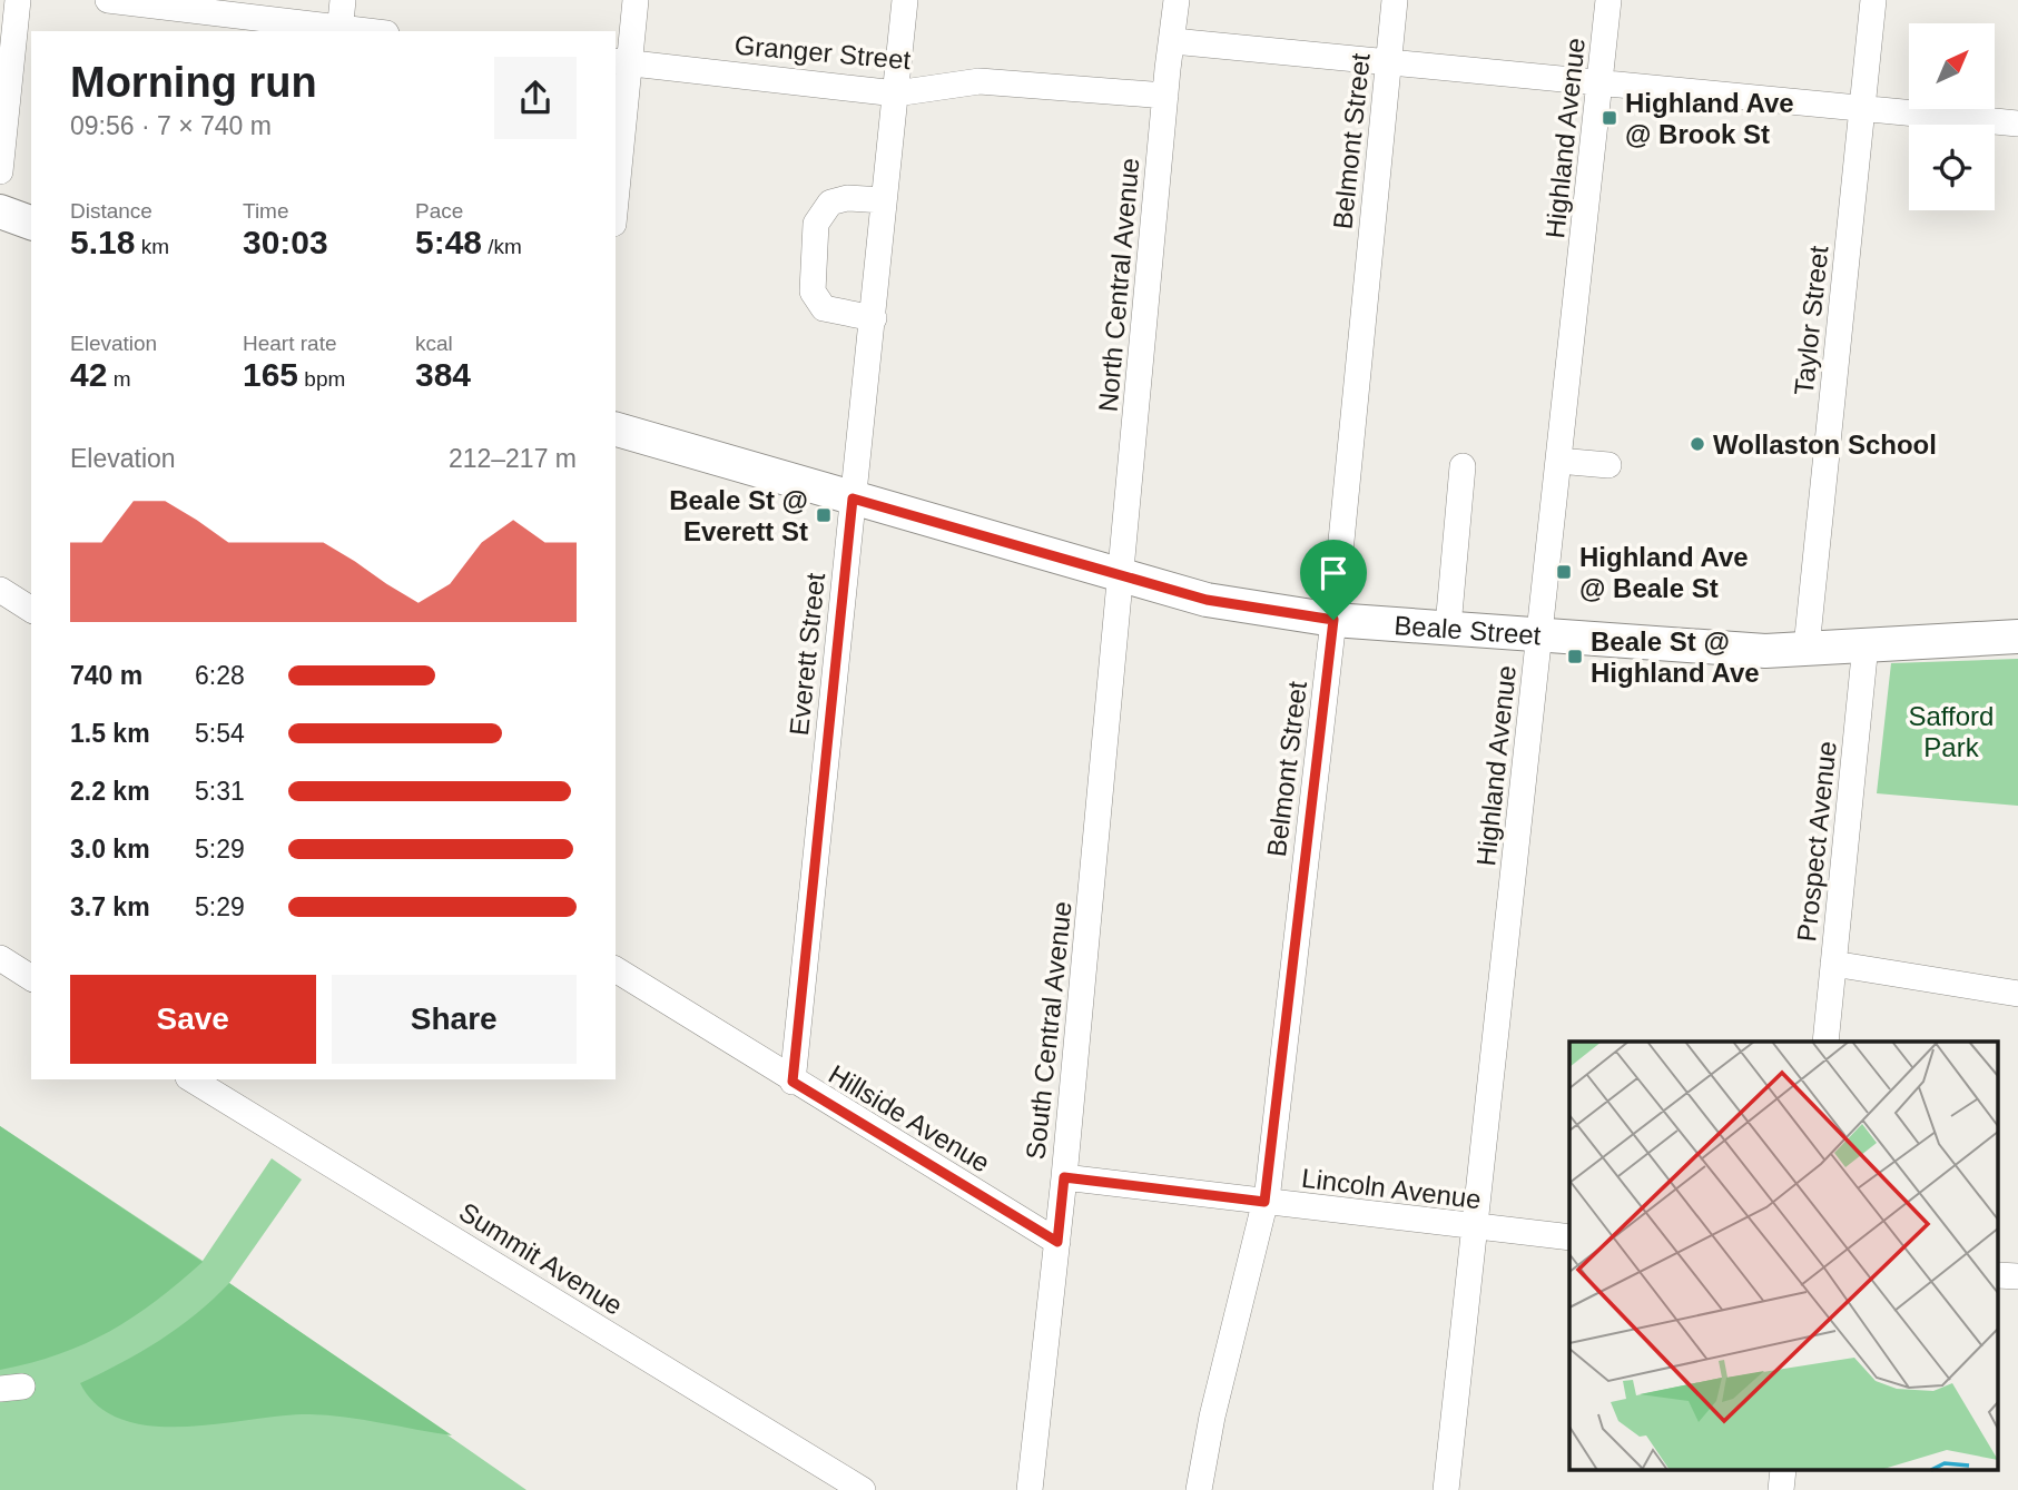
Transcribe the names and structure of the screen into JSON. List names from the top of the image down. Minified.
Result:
{"streets":{"main road":["Beale Street"],"street":["Granger Street","Highland Avenue","Belmont Street","North Central Avenue","Taylor Street","Everett Street","Prospect Avenue","South Central Avenue","Hillside Avenue","Lincoln Avenue","Summit Avenue"]},"crossings":[["Granger Street","North Central Avenue"],["Granger Street","Everett Street"],["Highland Avenue","Beale Street"],["Highland Avenue","Lincoln Avenue"],["Belmont Street","Beale Street"],["Belmont Street","Lincoln Avenue"],["North Central Avenue","Beale Street"],["North Central Avenue","South Central Avenue"],["Taylor Street","Beale Street"],["Beale Street","Everett Street"],["Beale Street","Prospect Avenue"],["Beale Street","South Central Avenue"],["Everett Street","Hillside Avenue"],["South Central Avenue","Hillside Avenue"],["South Central Avenue","Lincoln Avenue"]],"parks":["Safford Park"],"places":{"transit":["Highland Ave @ Brook St","Beale St @ Everett St","Highland Ave @ Beale St","Beale St @ Highland Ave"],"other":["Wollaston School"]},"north":"top right","page":{"heading":["Morning run","09:56 · 7 × 740 m"],"stats":[["Distance","5.18 km"],["Time","30:03"],["Pace","5:48 /km"],["Elevation","42 m"],["Heart rate","165 bpm"],["kcal","384"]],"chart":["Elevation","212–217 m"],"list":[{"name":"740 m","note":"6:28"},{"name":"1.5 km","note":"5:54"},{"name":"2.2 km","note":"5:31"},{"name":"3.0 km","note":"5:29"},{"name":"3.7 km","note":"5:29"}],"buttons":["Save","Share"]}}
